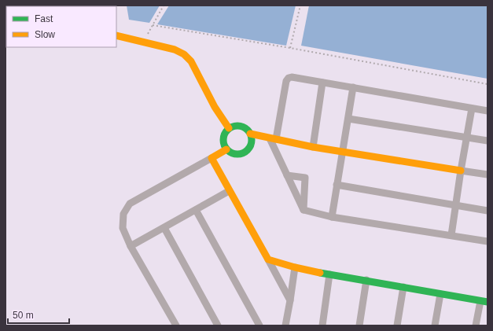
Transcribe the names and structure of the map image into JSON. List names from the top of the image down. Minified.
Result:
{"legend":["Fast","Slow"],"scale_bar":"50 m"}
